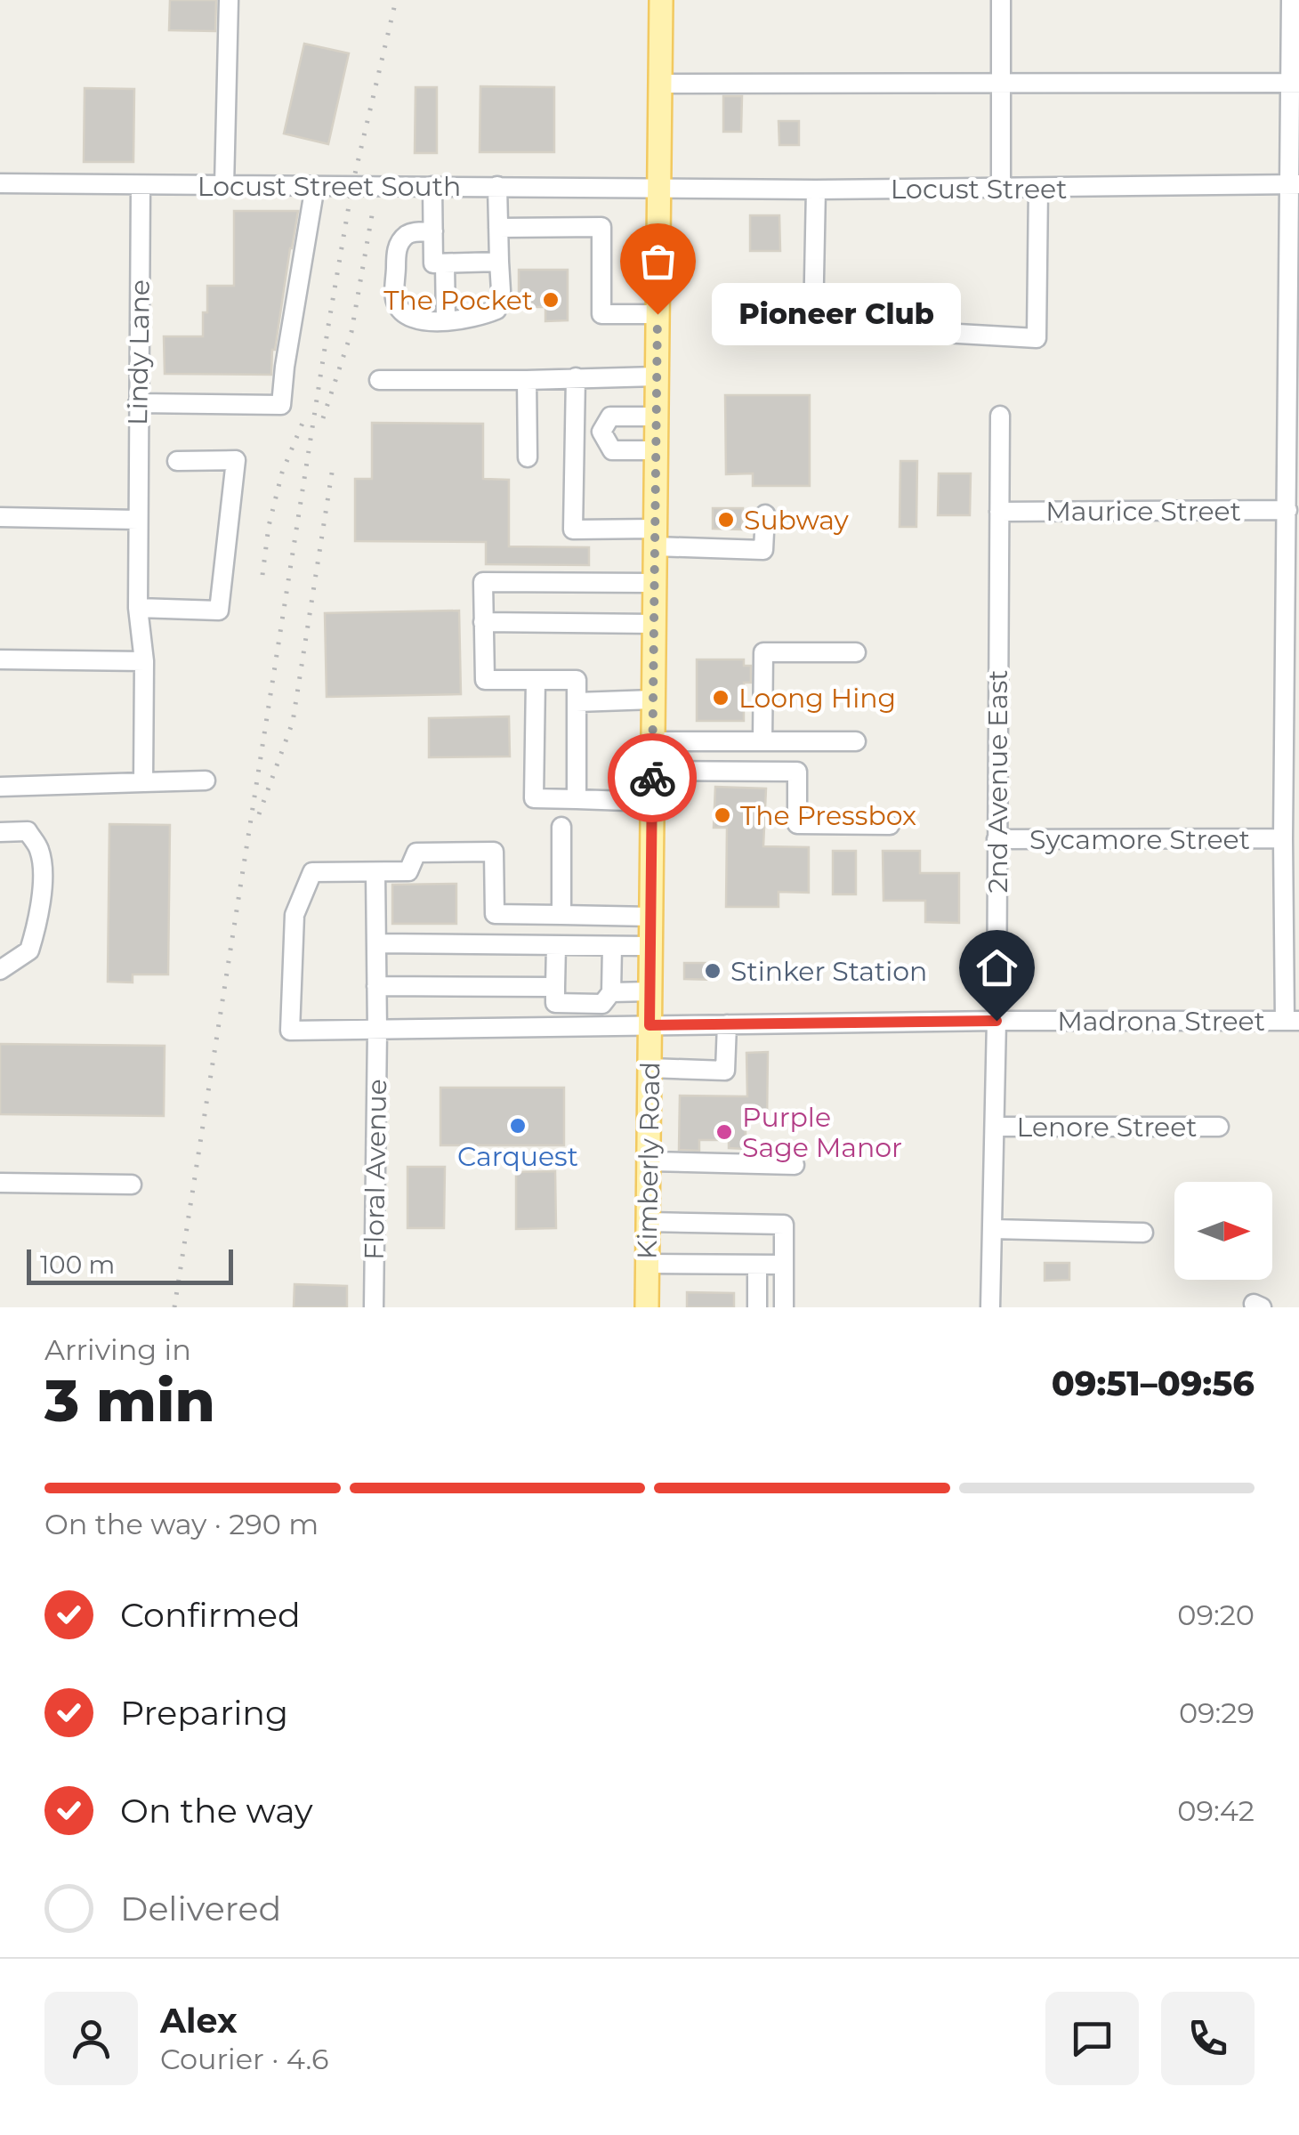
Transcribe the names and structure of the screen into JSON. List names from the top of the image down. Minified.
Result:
{"streets":{"main road":["Kimberly Road"],"street":["Locust Street South","Locust Street","Lindy Lane","Maurice Street","2nd Avenue East","Sycamore Street","Madrona Street","Lenore Street","Floral Avenue"]},"crossings":[["Locust Street South","Locust Street"],["Locust Street South","Lindy Lane"],["Locust Street South","Kimberly Road"],["Locust Street","Kimberly Road"],["Maurice Street","2nd Avenue East"],["2nd Avenue East","Sycamore Street"],["2nd Avenue East","Madrona Street"],["2nd Avenue East","Lenore Street"],["Madrona Street","Kimberly Road"],["Madrona Street","Floral Avenue"]],"places":["The Pocket","Pioneer Club","Subway","Loong Hing","The Pressbox","Stinker Station","Carquest","Purple Sage Manor"],"scale_bar":"100 m","north":"right","page":{"bubble":"Pioneer Club","scale":"100 m","heading":["3 min","Arriving in","09:51–09:56"],"panel":["Alex","Courier · 4.6"],"bar":"On the way · 290 m","list":[["Confirmed","09:20"],["Preparing","09:29"],["On the way","09:42"],"Delivered"]}}
